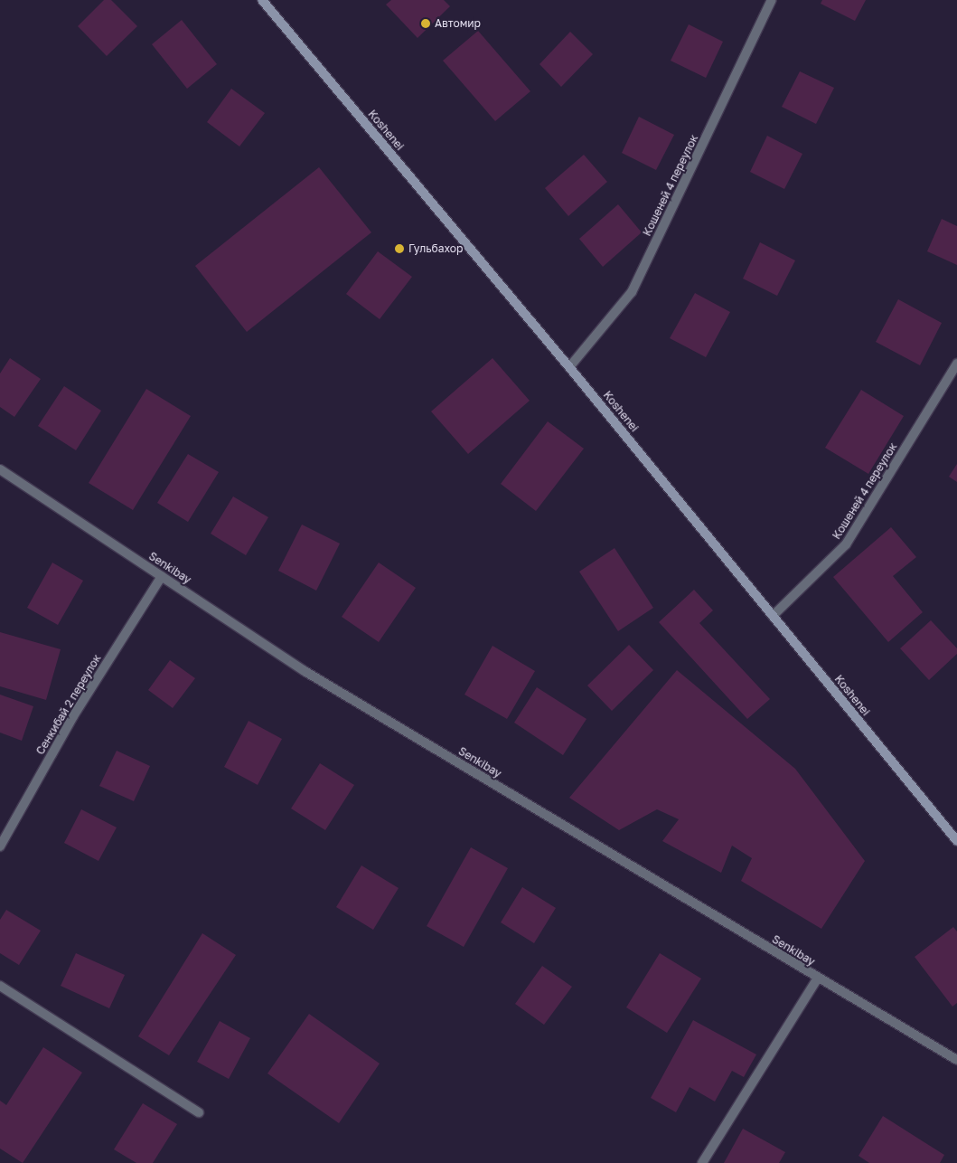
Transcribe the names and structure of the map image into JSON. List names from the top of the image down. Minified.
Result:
{"streets":{"main road":["Koshenei"],"street":["Кошеней 4 переулок","Senkibay","Сенкибай 2 переулок"]},"crossings":[["Koshenei","Кошеней 4 переулок"],["Senkibay","Сенкибай 2 переулок"]],"places":["Автомир","Гульбахор"]}
